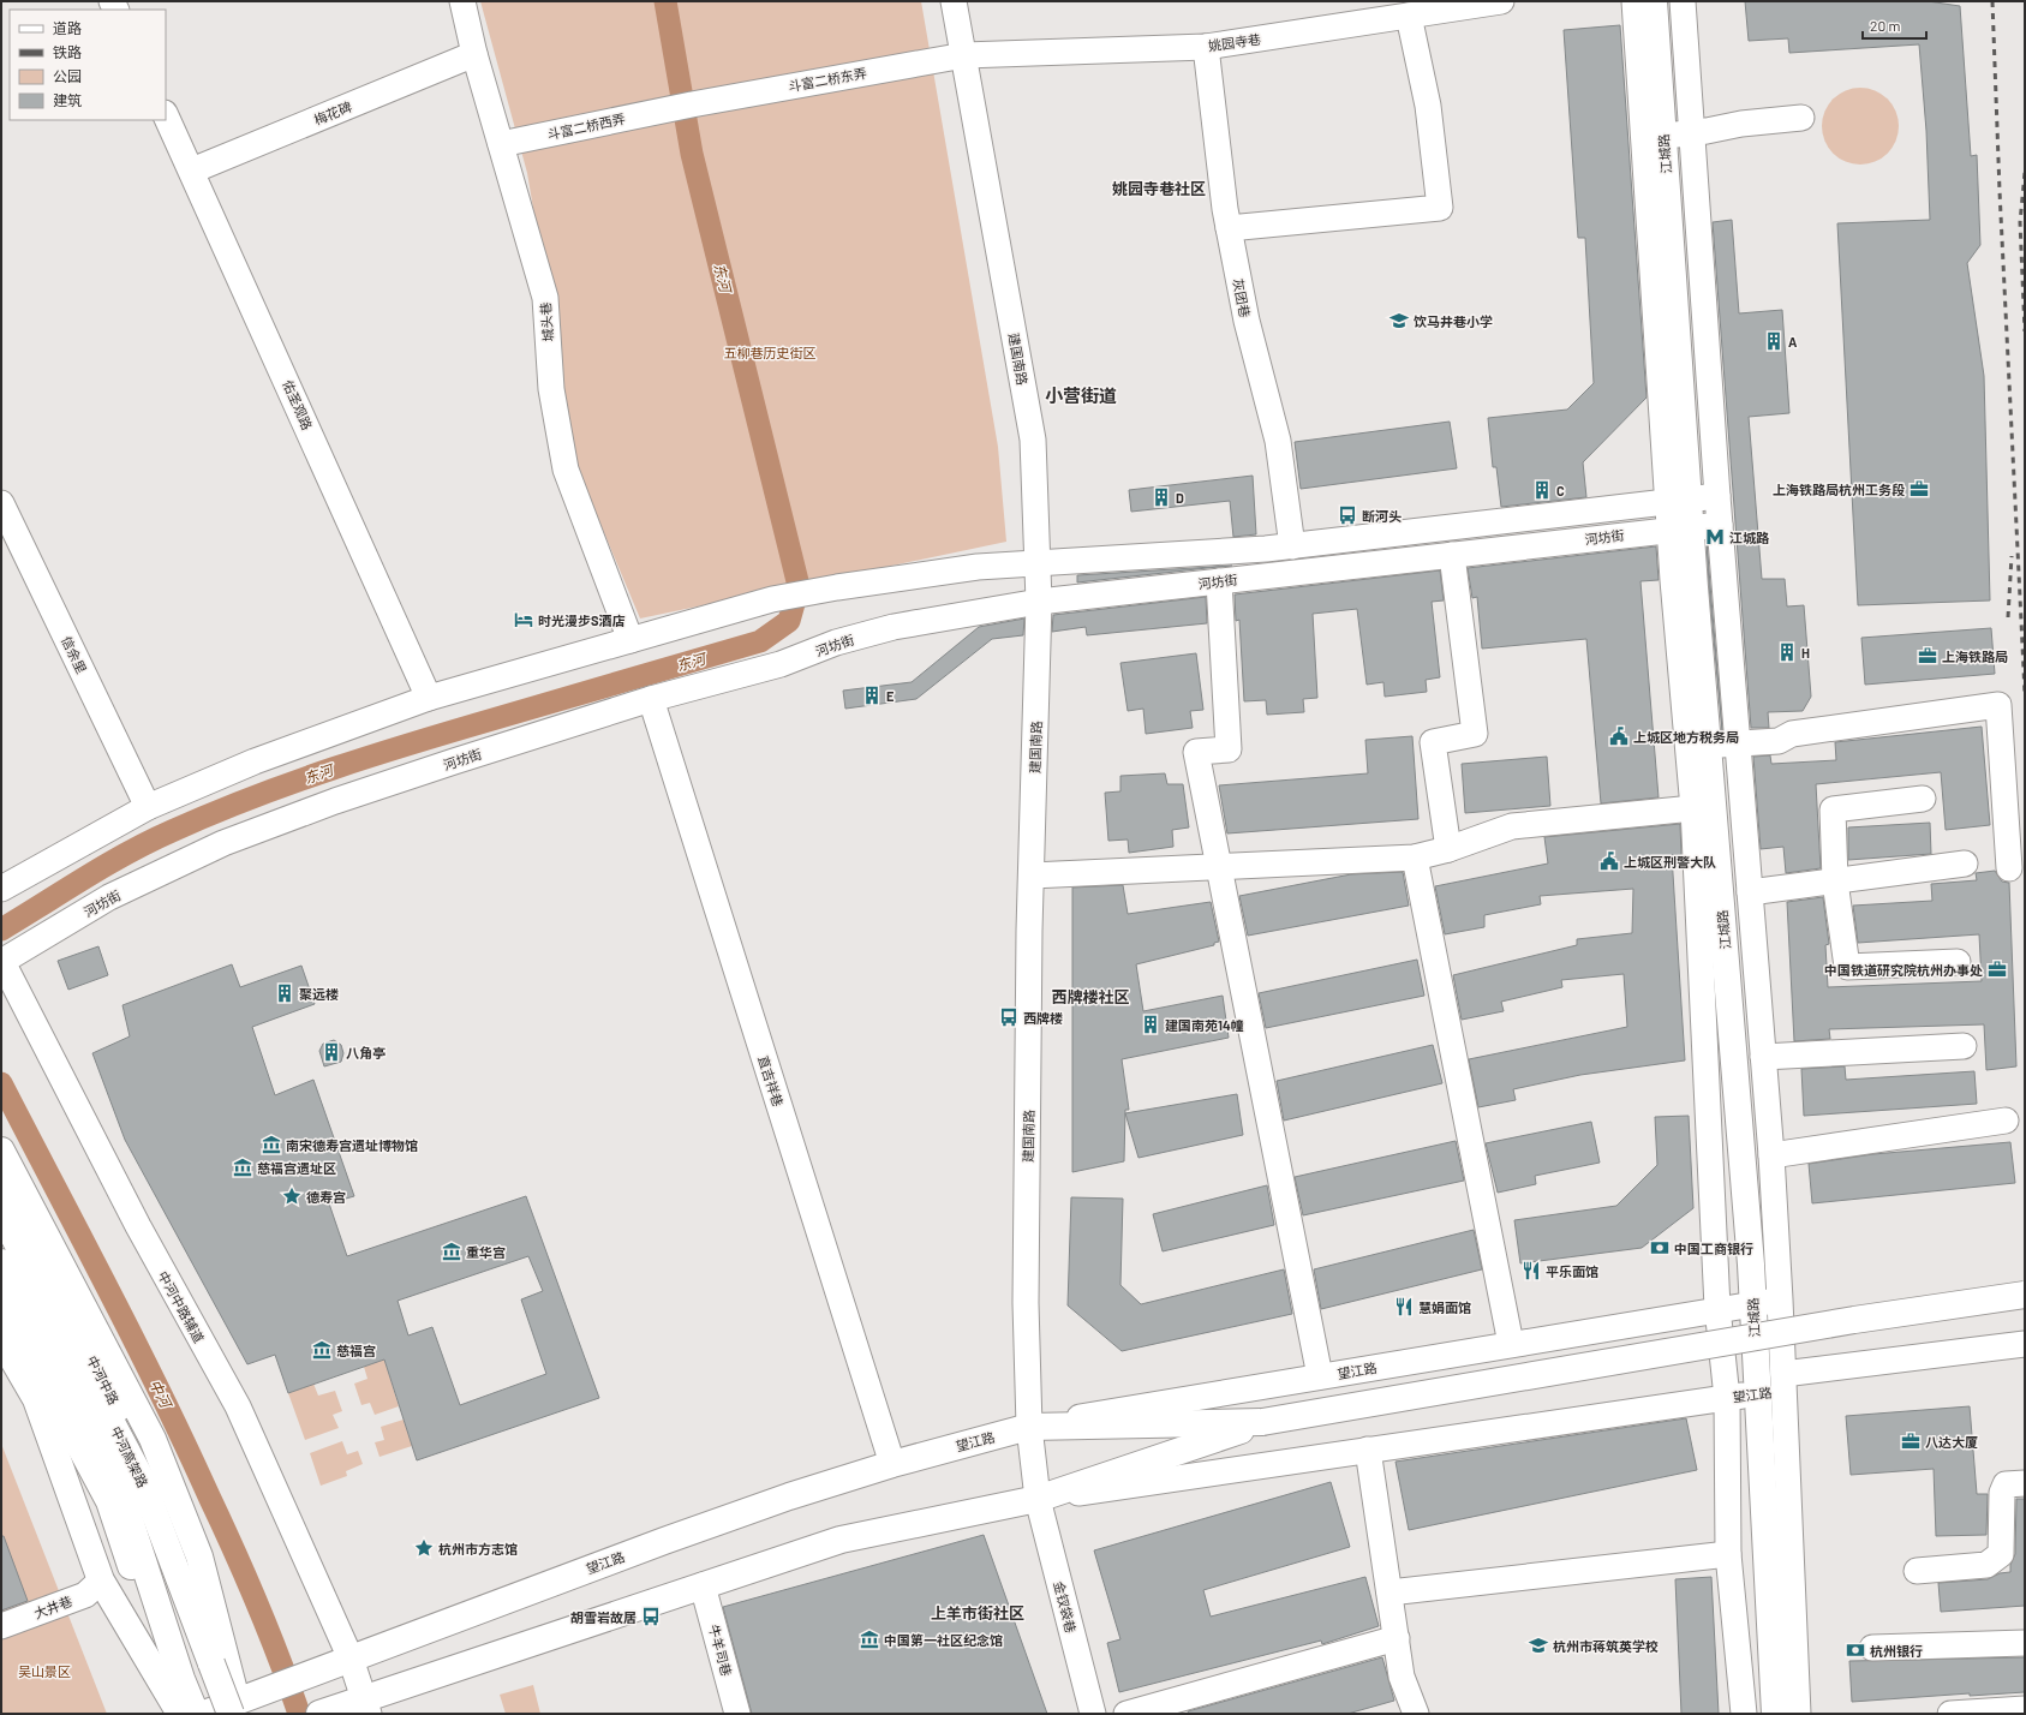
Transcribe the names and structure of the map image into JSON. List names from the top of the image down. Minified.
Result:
{"streets":{"main road":["江城路","望江路","中河中路","中河高架路"],"street":["姚园寺巷","斗富二桥东弄","梅花碑","斗富二桥西弄","灰团巷","城头巷","建国南路","佑圣观路","河坊街","信余里","直吉祥巷","中河中路辅道","大井巷","金钗袋巷","牛羊司巷"]},"crossings":[["姚园寺巷","斗富二桥东弄"],["姚园寺巷","灰团巷"],["姚园寺巷","建国南路"],["斗富二桥东弄","斗富二桥西弄"],["斗富二桥东弄","建国南路"],["梅花碑","城头巷"],["梅花碑","佑圣观路"],["斗富二桥西弄","城头巷"],["江城路","河坊街"],["江城路","望江路"],["灰团巷","河坊街"],["城头巷","河坊街"],["建国南路","河坊街"],["建国南路","望江路"],["建国南路","金钗袋巷"],["佑圣观路","河坊街"],["河坊街","信余里"],["河坊街","直吉祥巷"],["河坊街","中河中路辅道"],["直吉祥巷","望江路"],["中河中路辅道","望江路"],["望江路","中河中路"],["望江路","中河高架路"],["望江路","金钗袋巷"],["望江路","牛羊司巷"],["中河中路","中河高架路"]],"districts":["姚园寺巷社区","小营街道","西牌楼社区","上羊市街社区"],"water":["东河","中河"],"parks":["五柳巷历史街区","吴山景区"],"places":{"school or university":["饮马井巷小学","杭州市蒋筑英学校"],"building":["A","C","D","H","E","聚远楼","建国南苑14幢","八角亭"],"office":["上海铁路局杭州工务段","上海铁路局","中国铁道研究院杭州办事处","八达大厦"],"bus stop":["断河头","西牌楼","胡雪岩故居"],"metro station":["江城路"],"hotel":["时光漫步S酒店"],"public building":["上城区地方税务局","上城区刑警大队"],"museum":["南宋德寿宫遗址博物馆","慈福宫遗址区","重华宫","慈福宫","中国第一社区纪念馆"],"place":["德寿宫","杭州市方志馆"],"bank":["中国工商银行","杭州银行"],"restaurant":["平乐面馆","慧娟面馆"]},"legend":["道路","铁路","公园","建筑"],"scale_bar":"20 m"}
